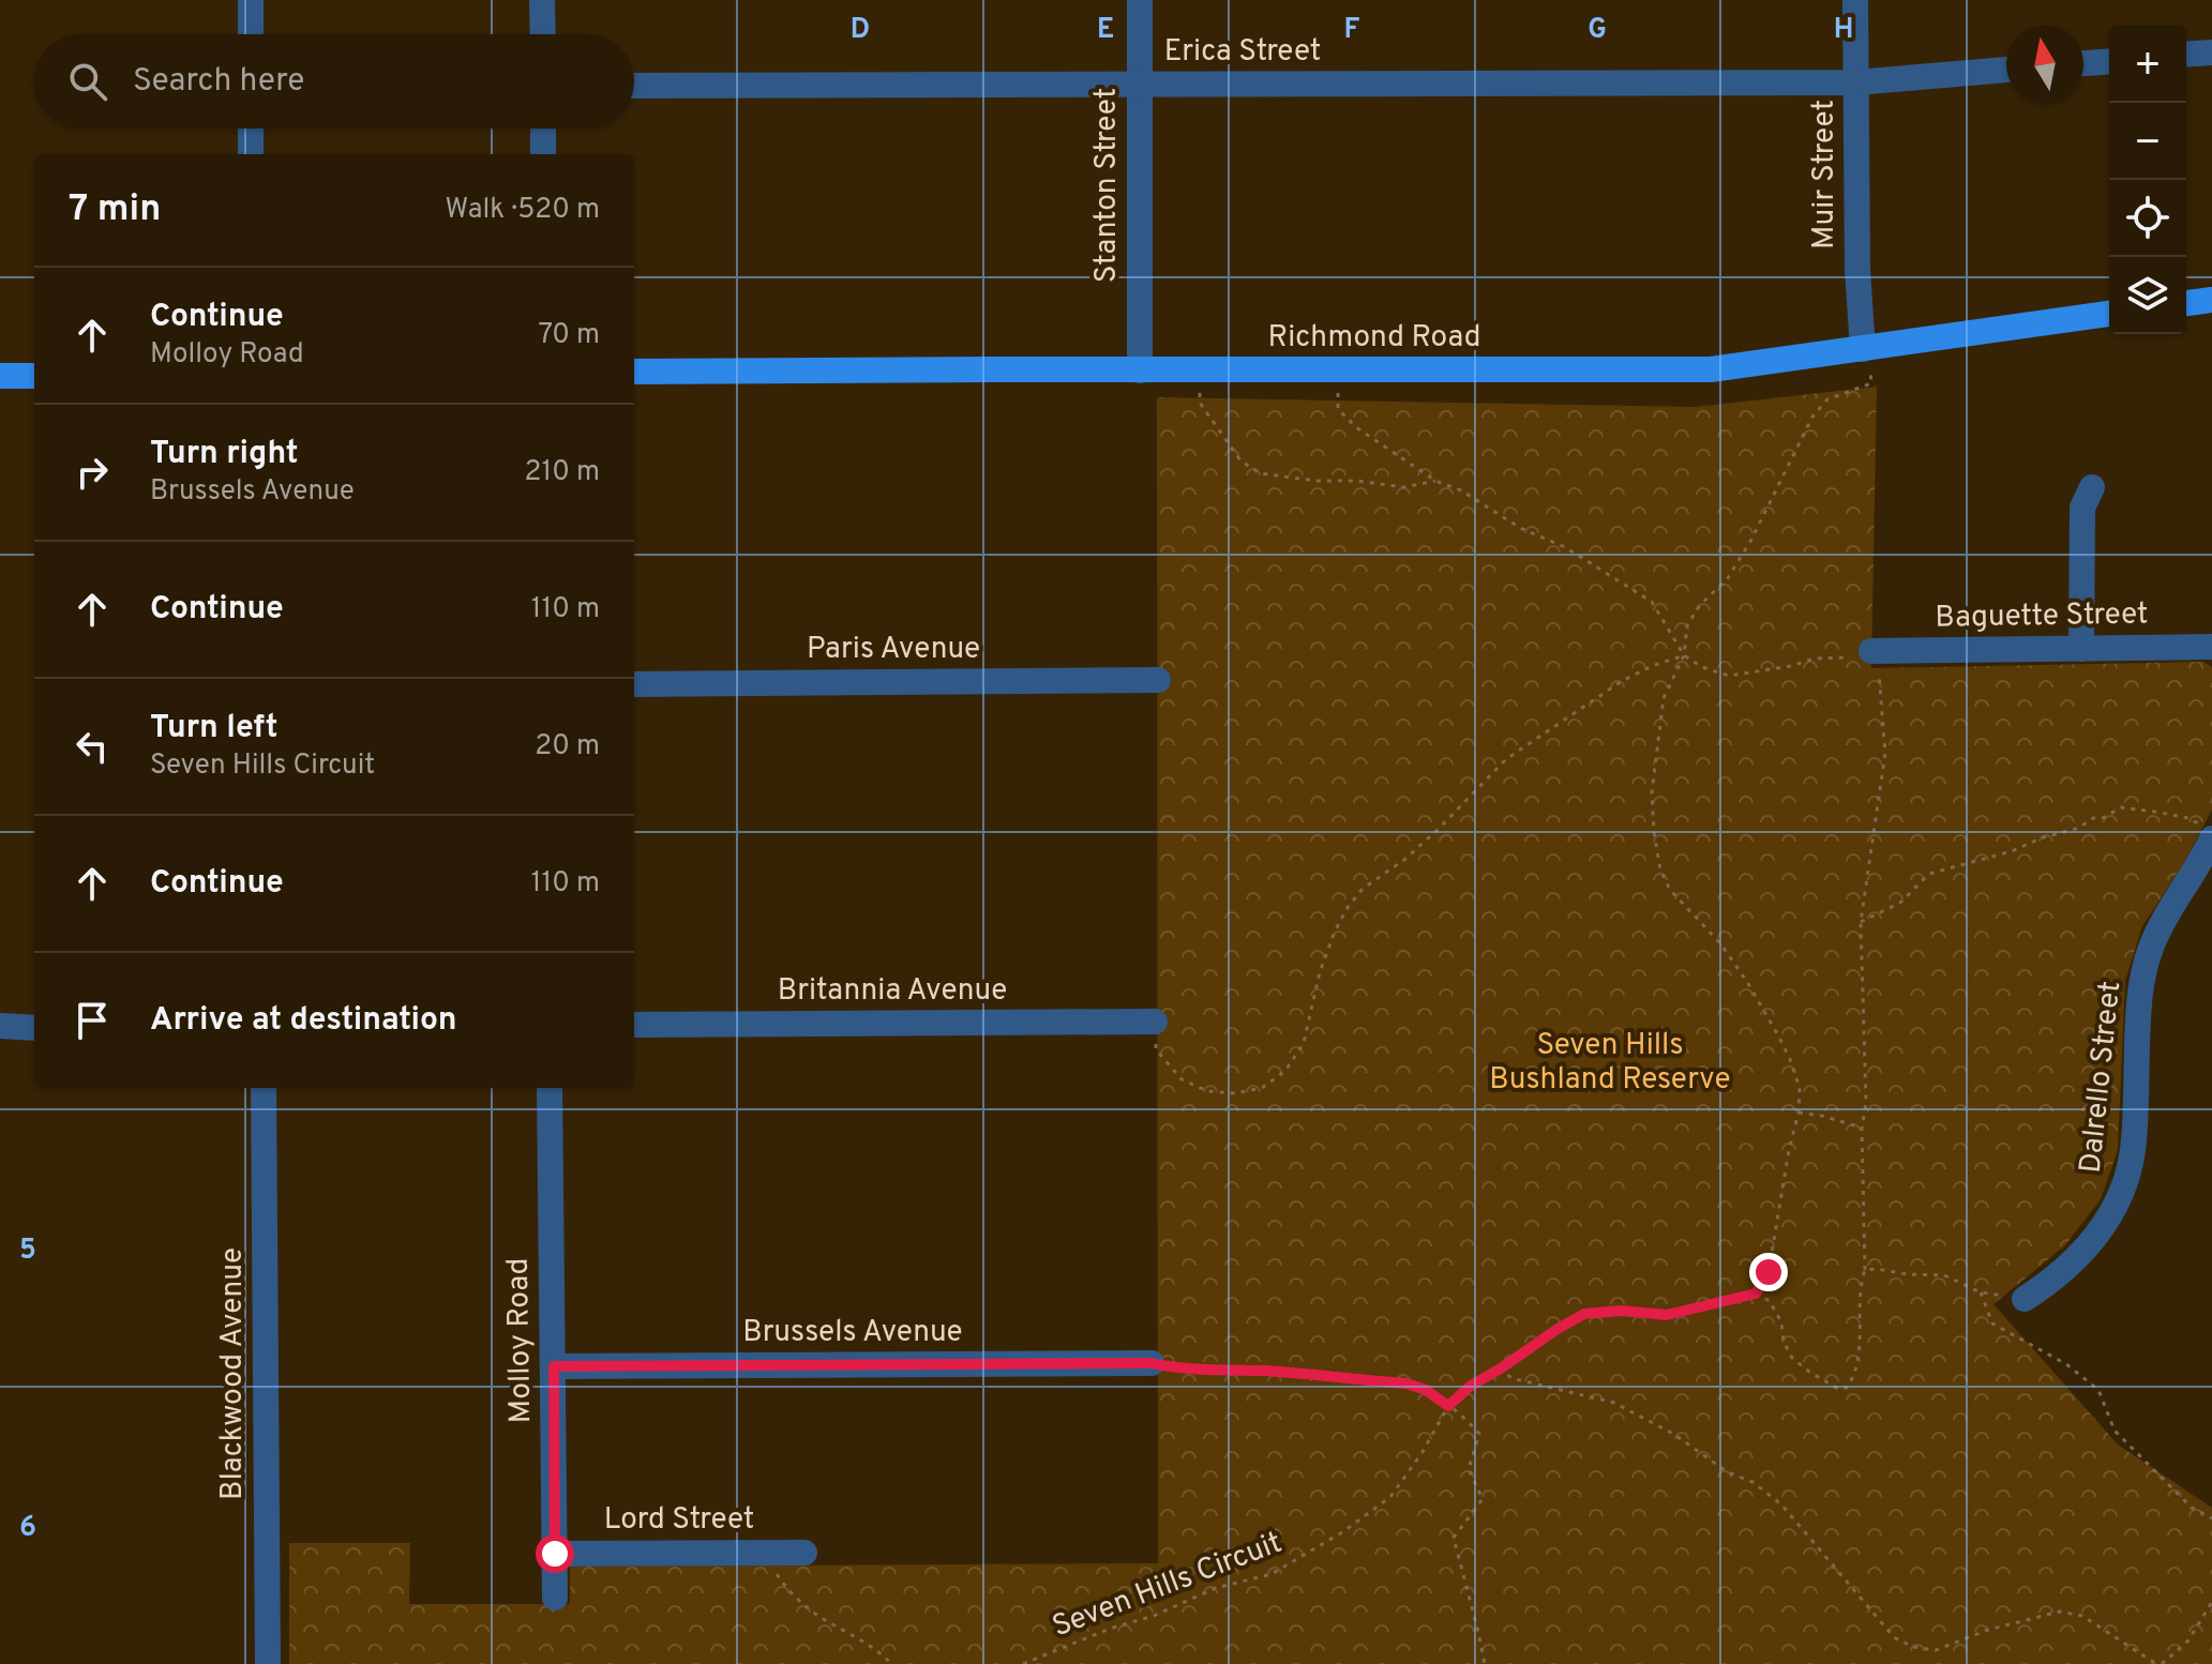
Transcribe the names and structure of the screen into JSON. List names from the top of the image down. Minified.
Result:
{"streets":{"main road":["Richmond Road"],"street":["Erica Street","Muir Street","Stanton Street","Baguette Street","Paris Avenue","Britannia Avenue","Dalrello Street","Brussels Avenue","Molloy Road","Blackwood Avenue","Lord Street"],"path":["Seven Hills Circuit"]},"crossings":[["Erica Street","Muir Street"],["Erica Street","Stanton Street"],["Muir Street","Richmond Road"],["Stanton Street","Richmond Road"],["Brussels Avenue","Molloy Road"],["Molloy Road","Lord Street"]],"parks":["Seven Hills Bushland Reserve"],"north":"top","page":{"map_buttons":["+","−"],"search":"Search here","heading":["7 min","Walk · 520 m"],"list":[["Continue","Molloy Road","70 m"],["Turn right","Brussels Avenue","210 m"],["Continue","110 m"],["Turn left","Seven Hills Circuit","20 m"],["Continue","110 m"],"Arrive at destination"]},"grid":{"columns":["D","E","F","G","H"],"rows":["5","6"]}}
